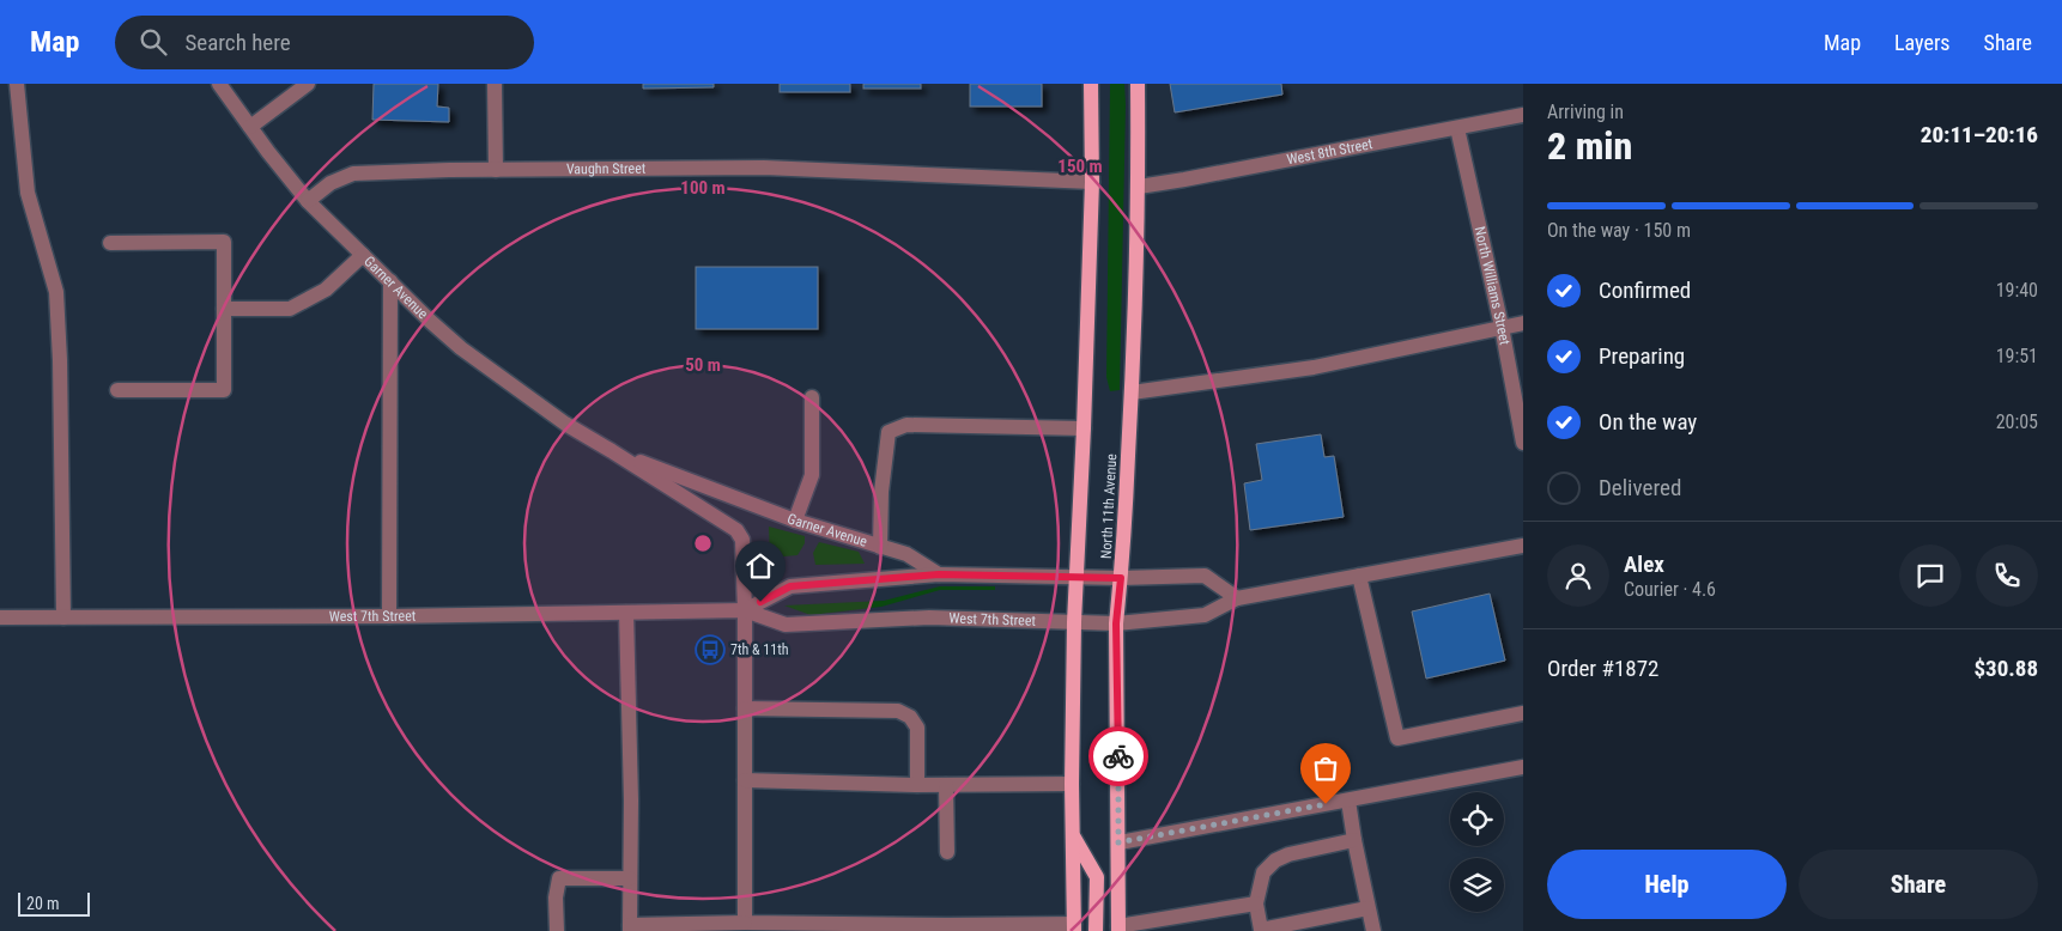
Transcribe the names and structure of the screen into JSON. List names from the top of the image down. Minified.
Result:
{"streets":{"main road":["North 11th Avenue"],"street":["West 8th Street","Vaughn Street","North Williams Street","Garner Avenue","West 7th Street"]},"crossings":[["West 8th Street","North Williams Street"],["West 8th Street","North 11th Avenue"],["Vaughn Street","Garner Avenue"],["Vaughn Street","North 11th Avenue"],["Garner Avenue","West 7th Street"],["North 11th Avenue","West 7th Street"]],"places":{"bus stop":["7th & 11th"]},"scale_bar":"20 m","page":{"header":"Map","search":"Search here","nav":["Map","Layers","Share"],"heading":["2 min","Arriving in","20:11–20:16"],"panel":["Alex","Courier · 4.6","Order #1872","$30.88"],"bar":"On the way · 150 m","list":[["Confirmed","19:40"],["Preparing","19:51"],["On the way","20:05"],"Delivered"],"buttons":["Help","Share"],"scale":"20 m"},"rings":["150 m","100 m","50 m"]}
